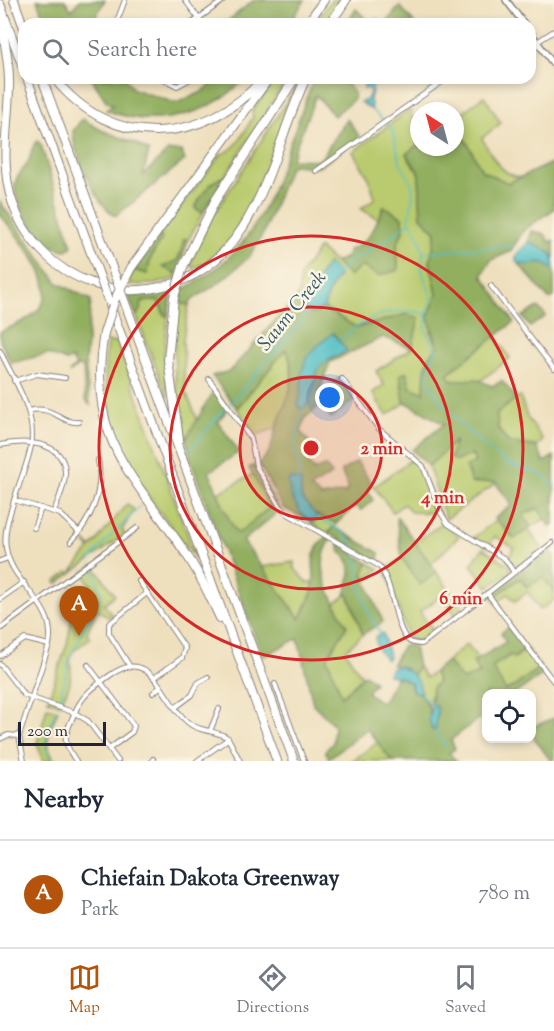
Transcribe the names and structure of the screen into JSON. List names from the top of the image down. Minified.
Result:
{"water":["Saum Creek"],"scale_bar":"200 m","north":"top left","page":{"search":"Search here","pins":"A","scale":"200 m","heading":"Nearby","list":[{"mark":"A","name":"Chiefain Dakota Greenway","note":"Park","value":"780 m"}],"nav":["Map","Directions","Saved"]},"rings":["2 min","4 min","6 min"]}
